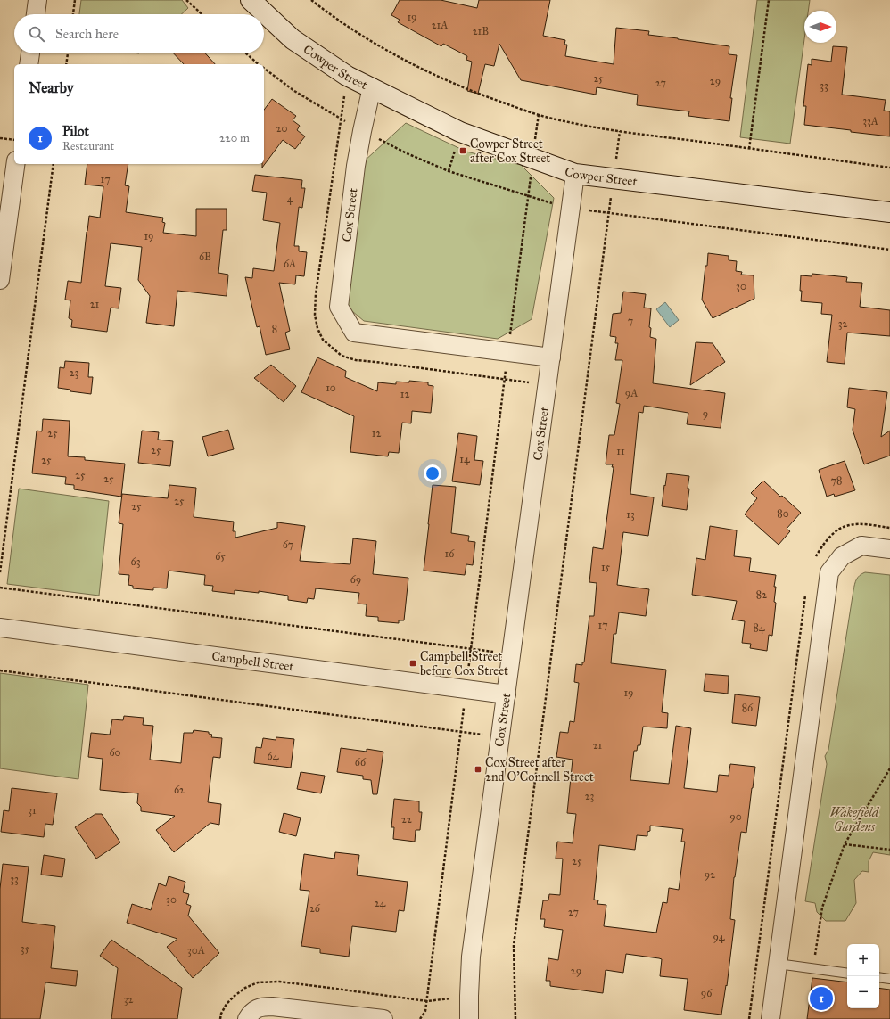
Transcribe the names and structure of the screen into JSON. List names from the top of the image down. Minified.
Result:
{"streets":{"street":["Cowper Street","Cox Street","Campbell Street"]},"crossings":[["Cowper Street","Cox Street"],["Cox Street","Campbell Street"]],"parks":["Wakefield Gardens"],"places":{"transit":["Cowper Street after Cox Street","Campbell Street before Cox Street","Cox Street after 2nd O'Connell Street"]},"house_numbers":["19","21A","21B","25","29","27","33","33A","20","17","4","19","6B","6A","30","21","7","32","8","23","10","9A","12","9","25","12","25","11","14","25","25","25","78","25","25","80","13","67","16","65","63","15","69","82","17","84","19","86","21","60","64","66","62","23","31","90","22","25","92","33","30","24","26","27","94","35","30A","29","96","32"],"north":"right","page":{"search":"Search here","heading":"Nearby","list":[{"mark":"1","name":"Pilot","note":"Restaurant","value":"220 m"}],"map_buttons":["+","−"],"pins":"1"}}
